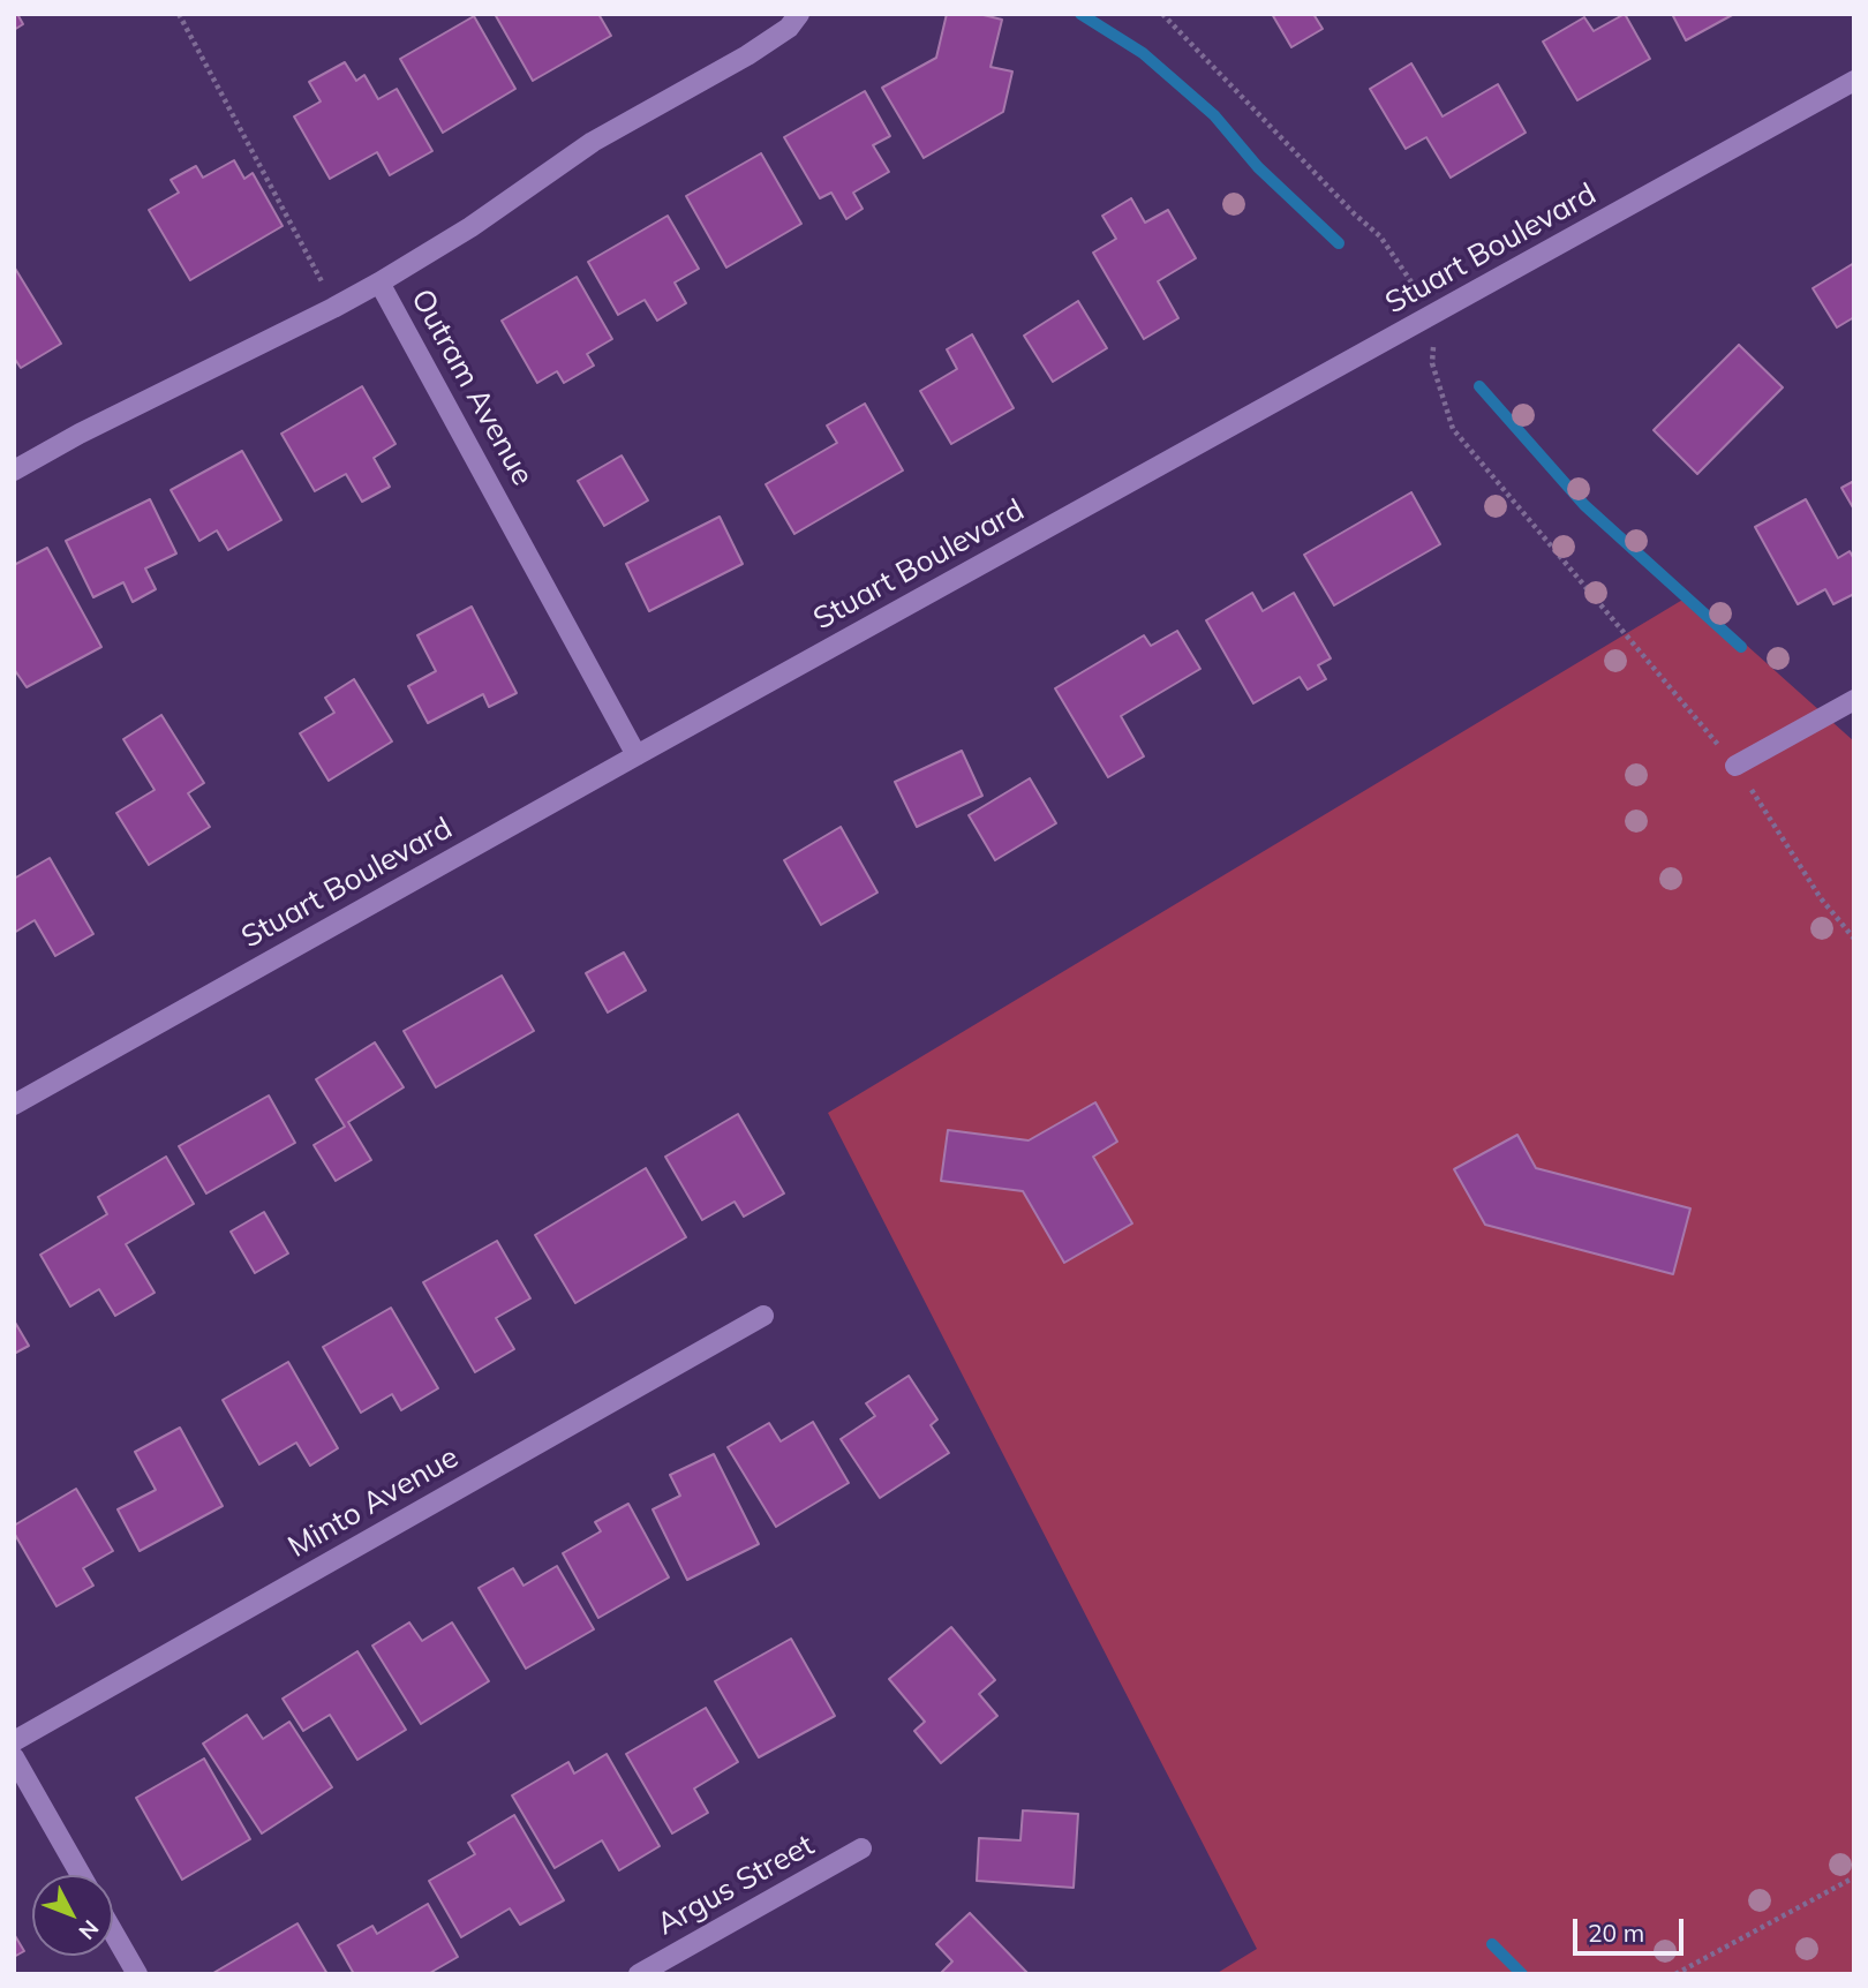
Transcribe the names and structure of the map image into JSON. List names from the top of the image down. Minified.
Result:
{"streets":{"street":["Stuart Boulevard","Outram Avenue","Minto Avenue","Argus Street"]},"crossings":[["Stuart Boulevard","Outram Avenue"]],"scale_bar":"20 m","north":"bottom right"}
